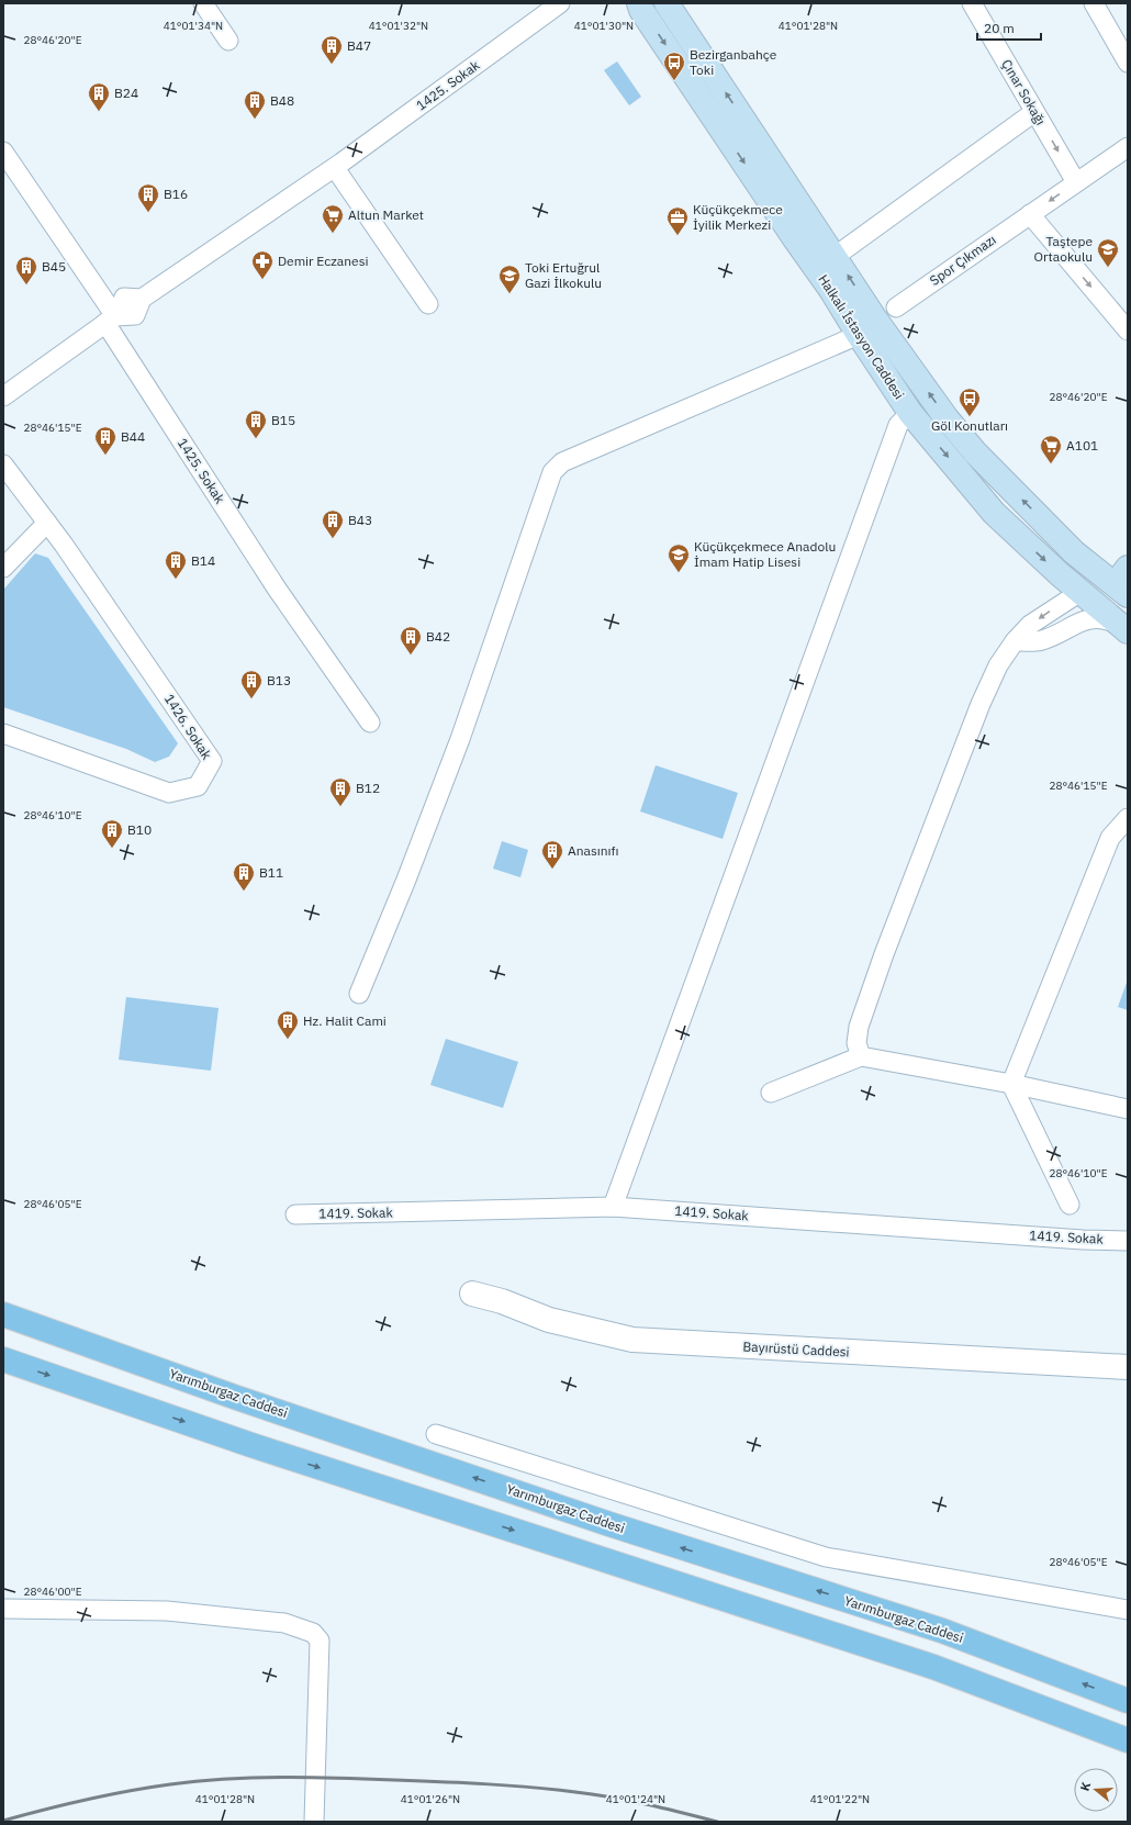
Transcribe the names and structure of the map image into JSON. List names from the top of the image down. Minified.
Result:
{"streets":{"main road":["Halkalı İstasyon Caddesi","Yarımburgaz Caddesi"],"street":["1425. Sokak","Çınar Sokağı","Spor Çıkmazı","1426. Sokak","1419. Sokak","Bayırüstü Caddesi"]},"crossings":[["Çınar Sokağı","Spor Çıkmazı"]],"one_way":["Çınar Sokağı"],"places":{"building":["B47","B24","B48","B16","B45","B15","B44","B43","B14","B42","B13","B12","B10","Anasınıfı","B11","Hz. Halit Cami"],"bus stop":["Bezirganbahçe Toki","Göl Konutları"],"supermarket":["Altun Market","A101"],"office":["Küçükçekmece İyilik Merkezi"],"school or university":["Taştepe Ortaokulu","Toki Ertuğrul Gazi İlkokulu","Küçükçekmece Anadolu İmam Hatip Lisesi"],"pharmacy":["Demir Eczanesi"]},"scale_bar":"20 m","north":"left","coordinates":["41°01'34\"N","41°01'32\"N","41°01'30\"N","41°01'28\"N","28°46'20\"E","28°46'15\"E","28°46'10\"E","28°46'05\"E","28°46'00\"E","41°01'26\"N","41°01'24\"N","41°01'22\"N"]}
